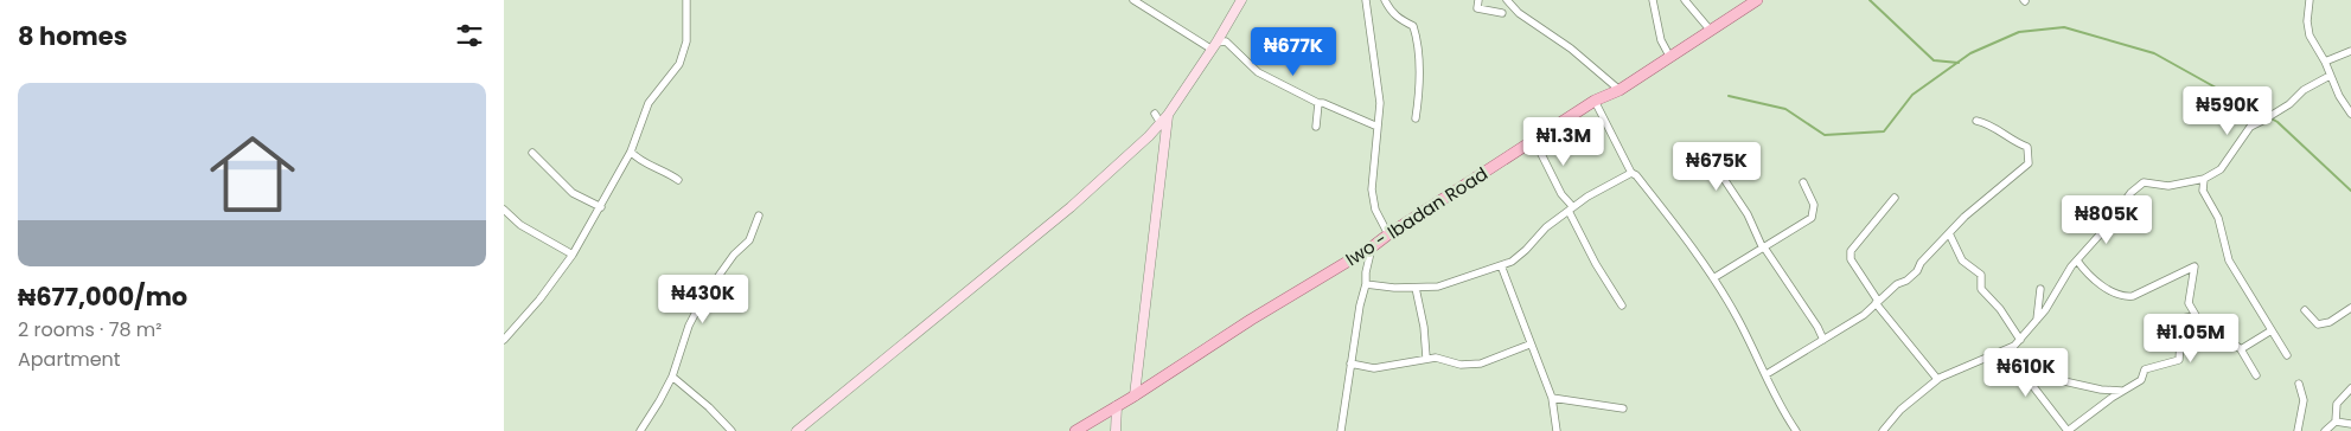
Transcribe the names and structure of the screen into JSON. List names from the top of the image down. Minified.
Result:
{"streets":{"main road":["Iwo - Ibadan Road"]},"page":{"heading":"8 homes","price":["₦677K","₦590K","₦1.3M","₦675K","₦805K","₦430K","₦1.05M","₦610K"],"list":[{"name":"₦677,000/mo","note":"2 rooms · 78 m² · Apartment"}]}}
